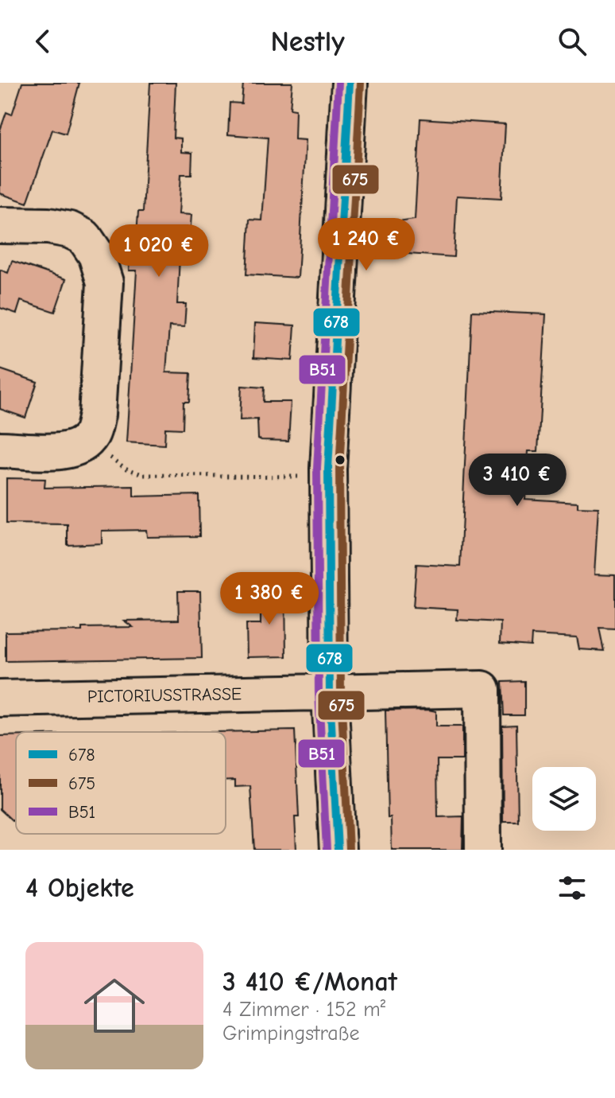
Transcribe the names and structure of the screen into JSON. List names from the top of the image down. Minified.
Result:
{"streets":{"street":["PICTORIUSSTRASSE"]},"lines":["transit line 678","transit line B51","transit line 675"],"legend":["678","675","B51"],"page":{"header":"Nestly","price":["1 240 €","1 020 €","3 410 €","1 380 €"],"heading":"4 Objekte","list":[{"name":"3 410 €/Monat","note":"4 Zimmer · 152 m² · Grimpingstraße"}]}}
